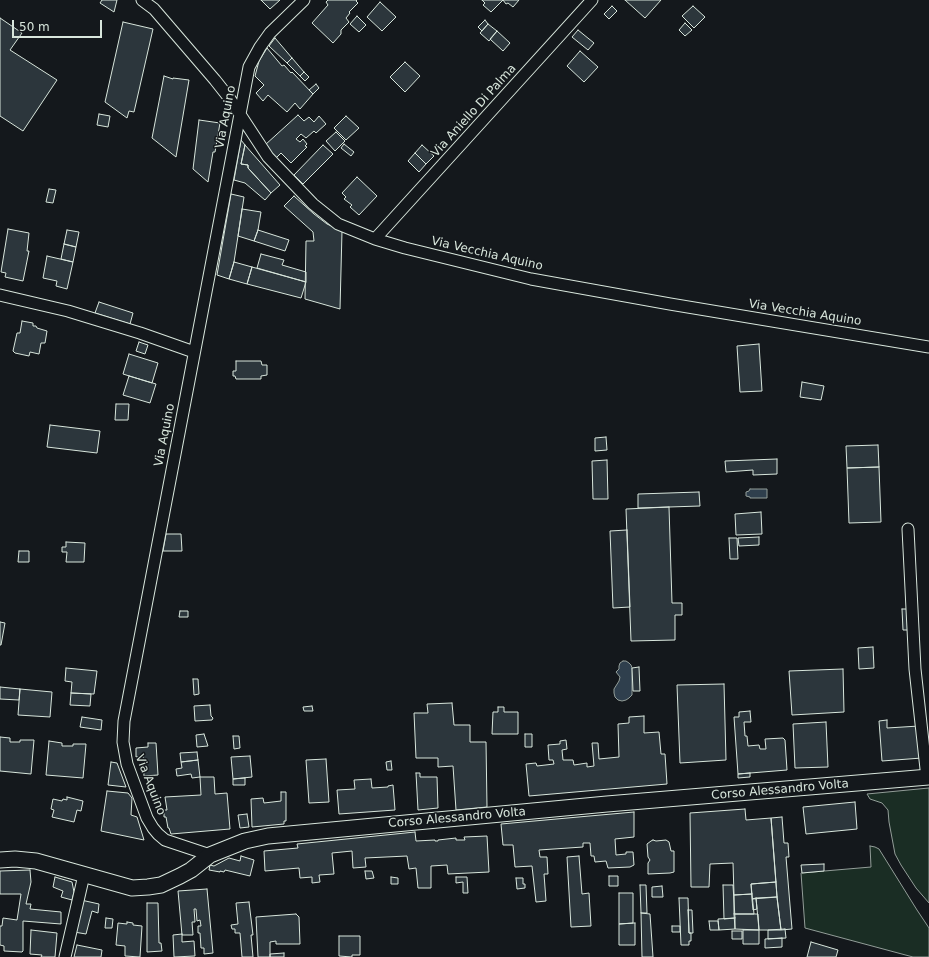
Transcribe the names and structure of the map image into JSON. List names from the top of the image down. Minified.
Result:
{"streets":{"main road":["Corso Alessandro Volta"],"street":["Via Aniello Di Palma","Via Aquino","Via Vecchia Aquino"]},"crossings":[["Via Aniello Di Palma","Via Vecchia Aquino"],["Via Aquino","Via Vecchia Aquino"],["Via Aquino","Corso Alessandro Volta"]],"scale_bar":"50 m"}
